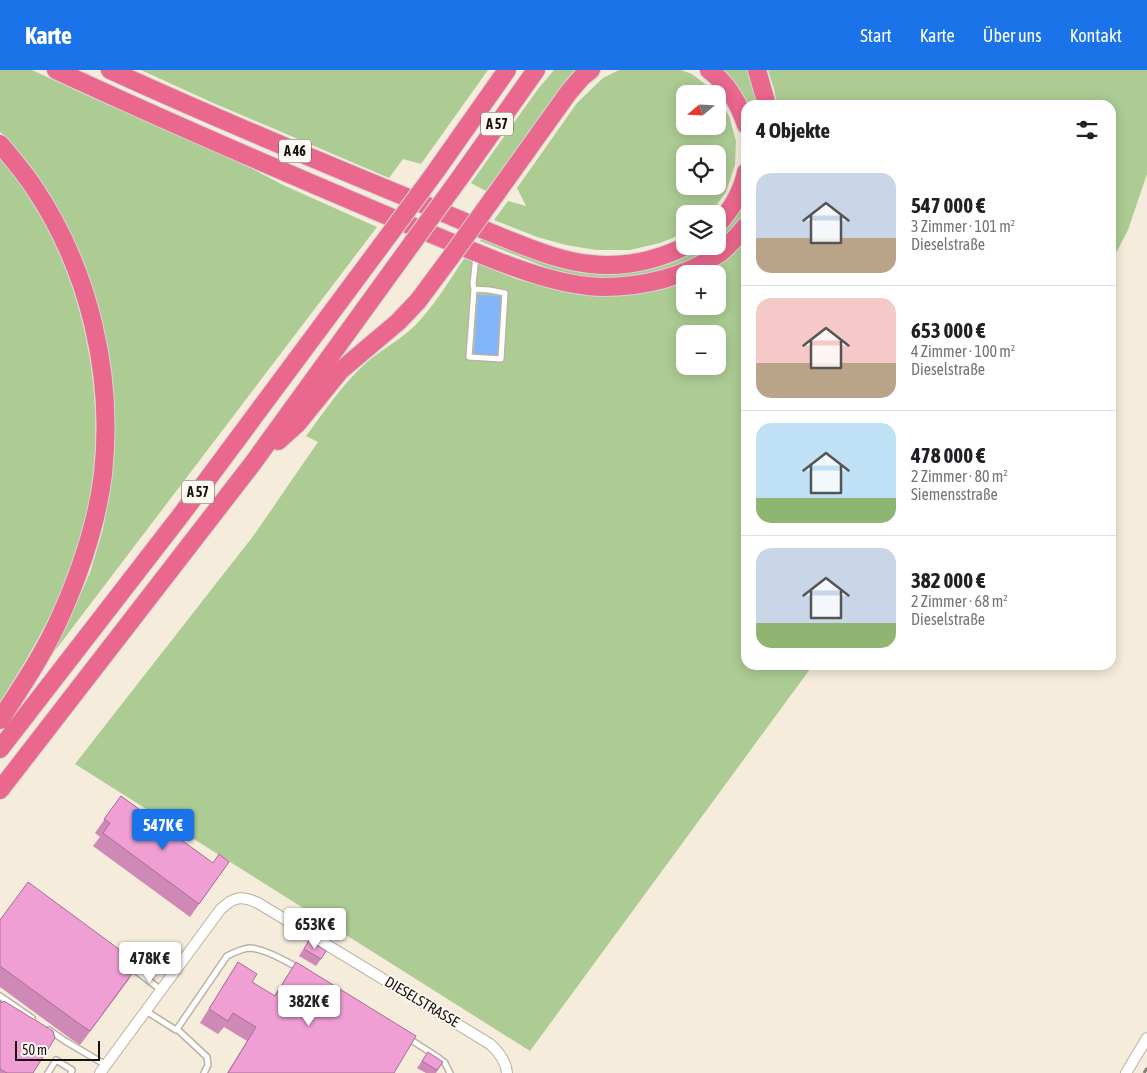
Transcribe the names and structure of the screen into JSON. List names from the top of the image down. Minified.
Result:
{"streets":{"highway":["A 57","A 46"],"street":["DIESELSTRASSE"]},"scale_bar":"50 m","north":"left","page":{"header":"Karte","nav":["Start","Karte","Über uns","Kontakt"],"map_buttons":["+","−"],"heading":"4 Objekte","list":[{"name":"547 000 €","note":"3 Zimmer · 101 m² · Dieselstraße"},{"name":"653 000 €","note":"4 Zimmer · 100 m² · Dieselstraße"},{"name":"478 000 €","note":"2 Zimmer · 80 m² · Siemensstraße"},{"name":"382 000 €","note":"2 Zimmer · 68 m² · Dieselstraße"}],"price":["547K €","653K €","478K €","382K €"],"scale":"50 m"}}
